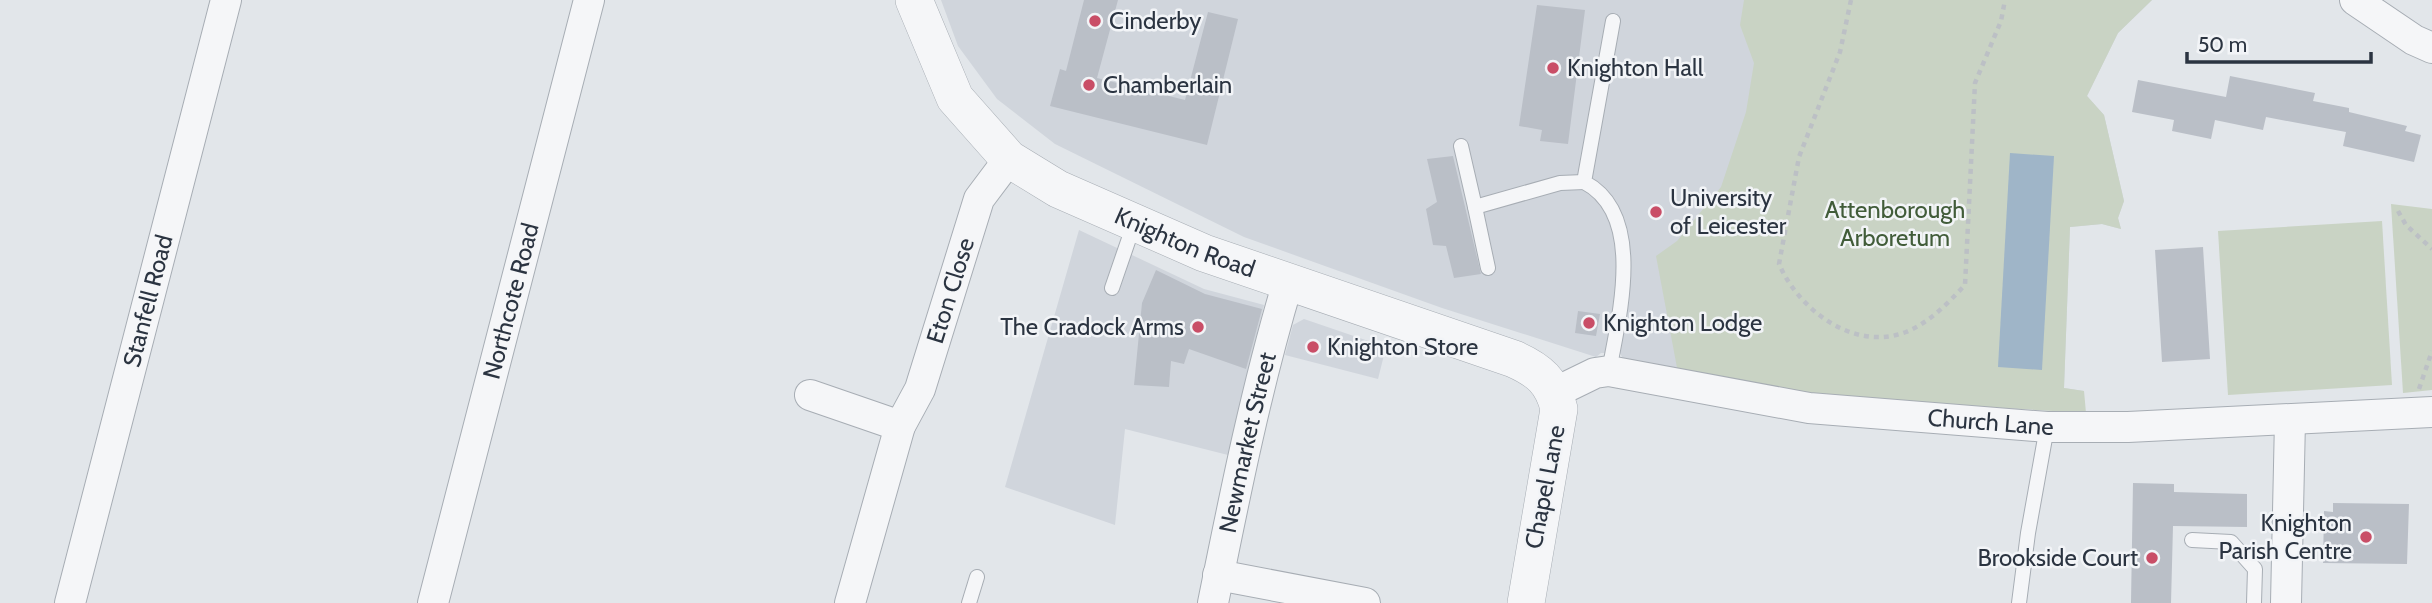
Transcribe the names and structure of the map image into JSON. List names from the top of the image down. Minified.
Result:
{"streets":{"street":["Knighton Road","Eton Close","Stanfell Road","Northcote Road","Church Lane","Newmarket Street","Chapel Lane"]},"crossings":[["Knighton Road","Eton Close"],["Knighton Road","Church Lane"],["Knighton Road","Newmarket Street"],["Knighton Road","Chapel Lane"],["Church Lane","Chapel Lane"]],"parks":["Attenborough Arboretum"],"places":["Cinderby","Knighton Hall","Chamberlain","University of Leicester","Knighton Lodge","The Cradock Arms","Knighton Store","Knighton Parish Centre","Brookside Court"],"scale_bar":"50 m"}
